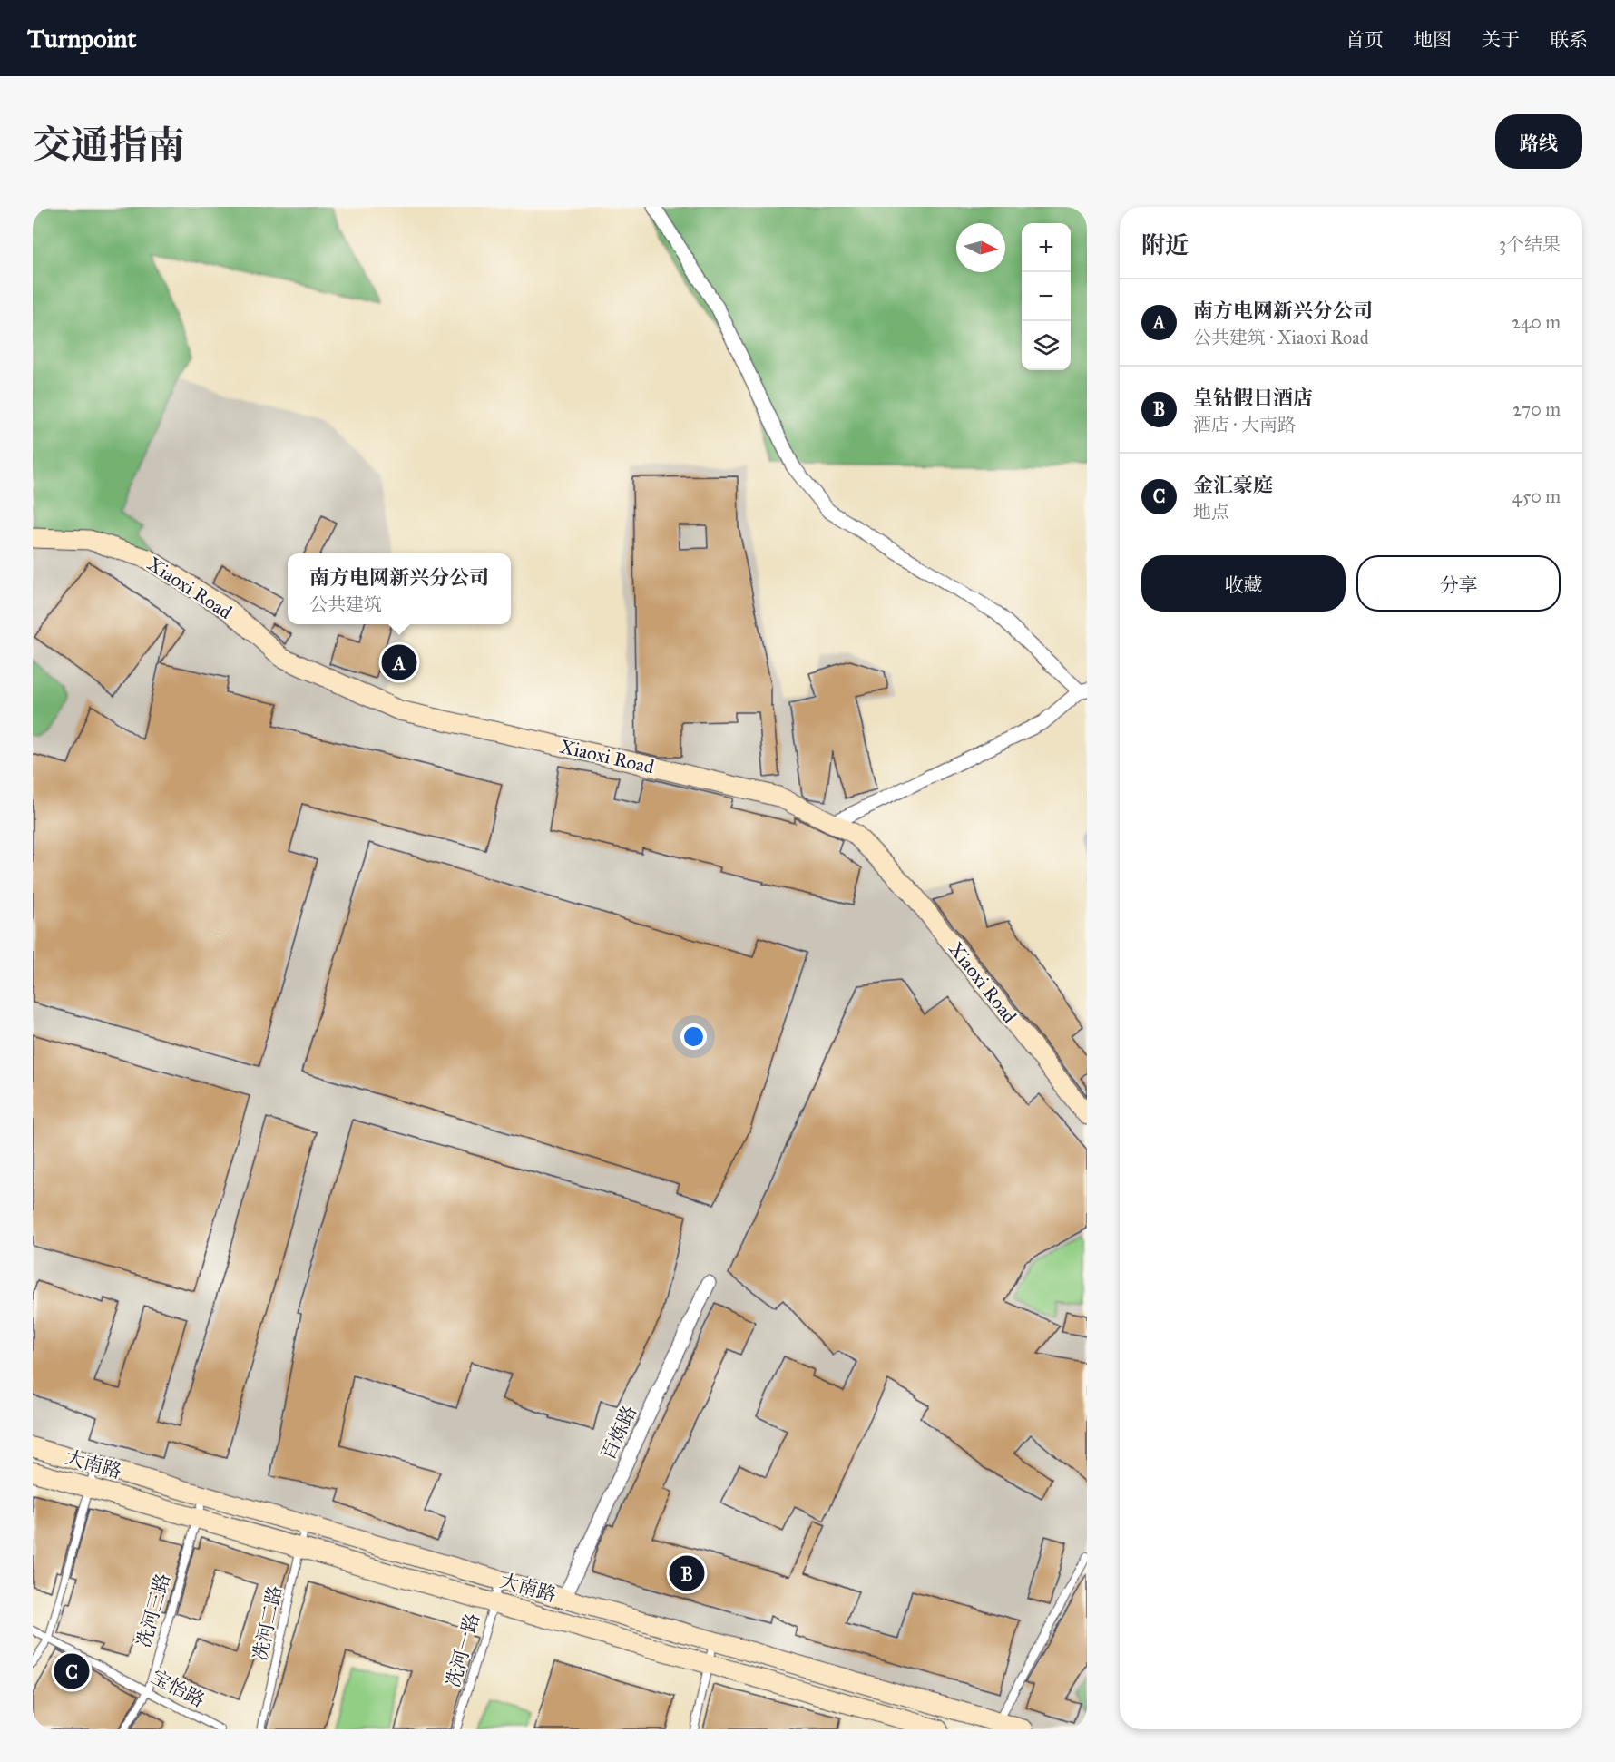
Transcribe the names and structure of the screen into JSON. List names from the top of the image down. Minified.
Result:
{"streets":{"street":["Xiaoxi Road","百炼路","大南路"],"lane":["冼河三路","冼河二路","冼河一路","宝怡路"]},"crossings":[["百炼路","大南路"],["大南路","冼河三路"],["大南路","冼河二路"],["大南路","冼河一路"],["冼河三路","宝怡路"]],"north":"right","page":{"header":"Turnpoint","nav":["首页","地图","关于","联系"],"title":"交通指南","buttons":["路线",["收藏","分享"]],"heading":["附近","3个结果"],"map_buttons":["+","−"],"list":[{"mark":"A","name":"南方电网新兴分公司","note":"公共建筑 · Xiaoxi Road","value":"240 m"},{"mark":"B","name":"皇钻假日酒店","note":"酒店 · 大南路","value":"270 m"},{"mark":"C","name":"金汇豪庭","note":"地点","value":"450 m"}],"popup":["南方电网新兴分公司","公共建筑"],"pins":["A","B","C"]}}
